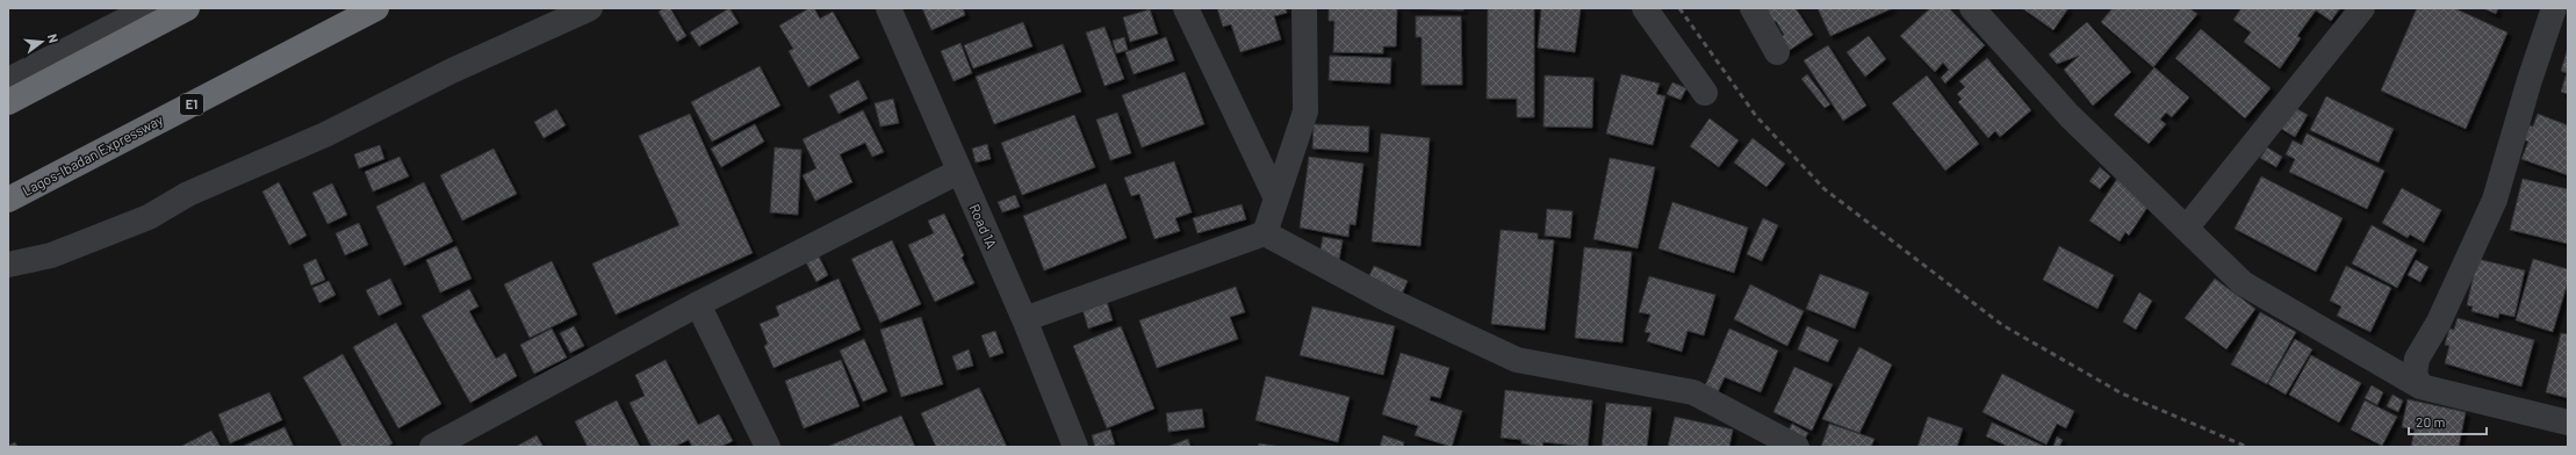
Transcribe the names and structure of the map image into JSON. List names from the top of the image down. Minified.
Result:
{"streets":{"highway":["E1","Lagos-Ibadan Expressway"],"street":["Road 1A"]},"scale_bar":"20 m","north":"right"}
